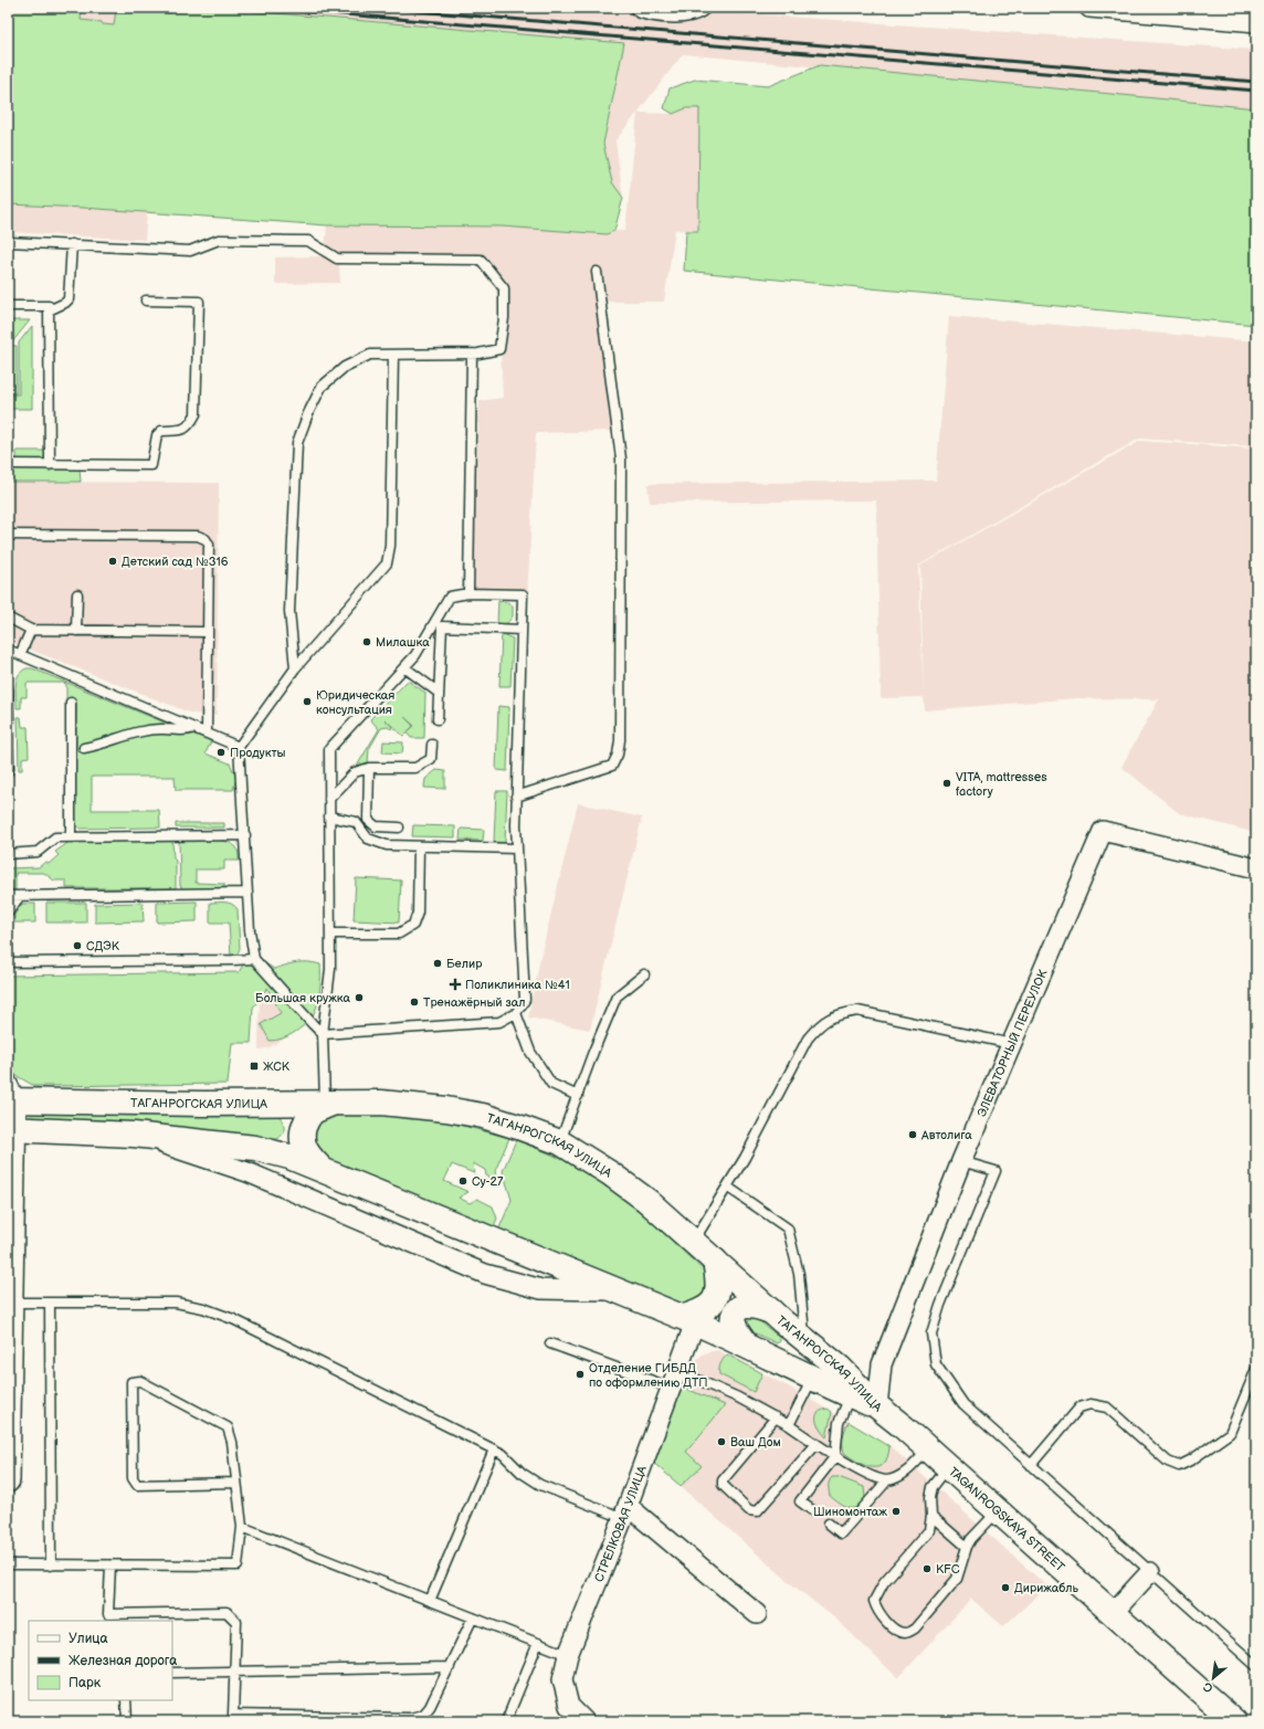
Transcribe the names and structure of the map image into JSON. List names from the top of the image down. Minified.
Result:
{"streets":{"main road":["ТАГАНРОГСКАЯ УЛИЦА","TAGANROGSKAYA STREET"],"street":["ЭЛЕВАТОРНЫЙ ПЕРЕУЛОК","СТРЕЛКОВАЯ УЛИЦА"]},"crossings":[["ЭЛЕВАТОРНЫЙ ПЕРЕУЛОК","ТАГАНРОГСКАЯ УЛИЦА"],["ЭЛЕВАТОРНЫЙ ПЕРЕУЛОК","TAGANROGSKAYA STREET"],["ТАГАНРОГСКАЯ УЛИЦА","TAGANROGSKAYA STREET"],["ТАГАНРОГСКАЯ УЛИЦА","СТРЕЛКОВАЯ УЛИЦА"]],"places":{"other":["Детский сад №316","Милашка","Юридическая консультация","Продукты","VITA, mattresses factory","СДЭК","Белир","Большая кружка","Тренажёрный зал","Автолига","Су-27","Отделение ГИБДД по оформлению ДТП","Ваш Дом","Шиномонтаж","KFC","Дирижабль"],"health":["Поликлиника №41"],"transit":["ЖСК"]},"legend":["Улица","Железная дорога","Парк"],"north":"bottom left"}
